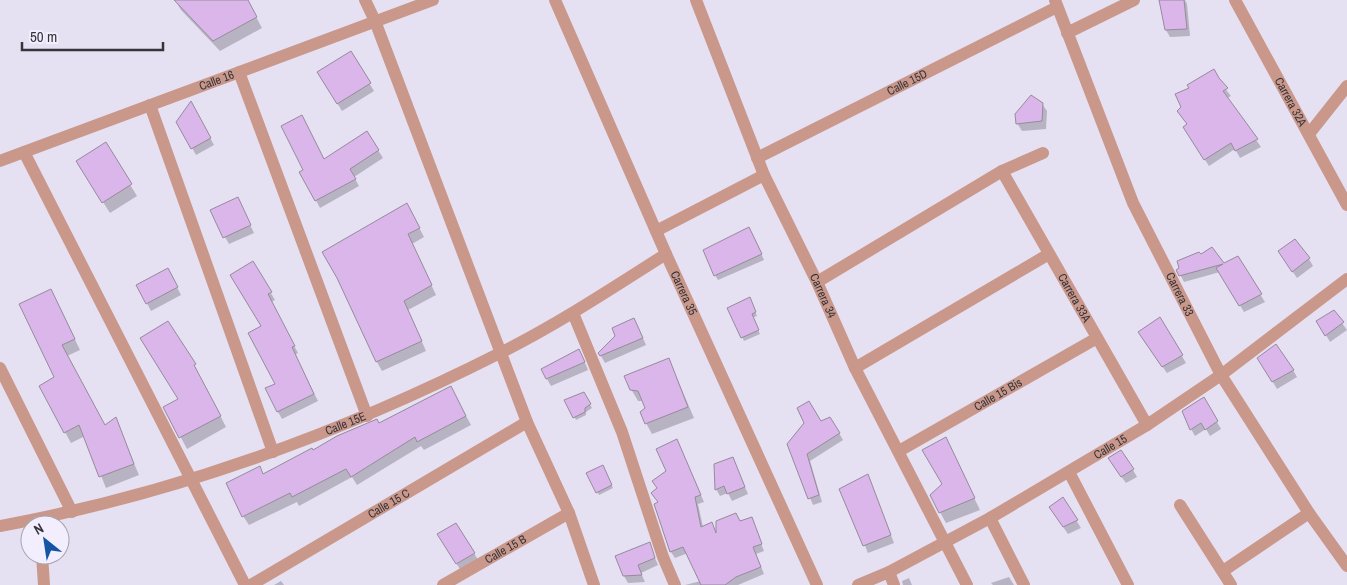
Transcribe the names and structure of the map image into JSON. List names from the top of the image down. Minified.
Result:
{"streets":{"street":["Calle 16","Calle 15D","Carrera 32A","Carrera 35","Carrera 33","Carrera 34","Carrera 33A","Calle 15 Bis","Calle 15E","Calle 15","Calle 15 C","Calle 15 B"]},"crossings":[["Calle 15D","Carrera 33"],["Calle 15D","Carrera 34"],["Carrera 35","Calle 15E"],["Carrera 33","Calle 15"],["Carrera 34","Calle 15 Bis"],["Carrera 34","Calle 15"],["Carrera 33A","Calle 15 Bis"],["Carrera 33A","Calle 15"]],"scale_bar":"50 m","north":"top left"}
